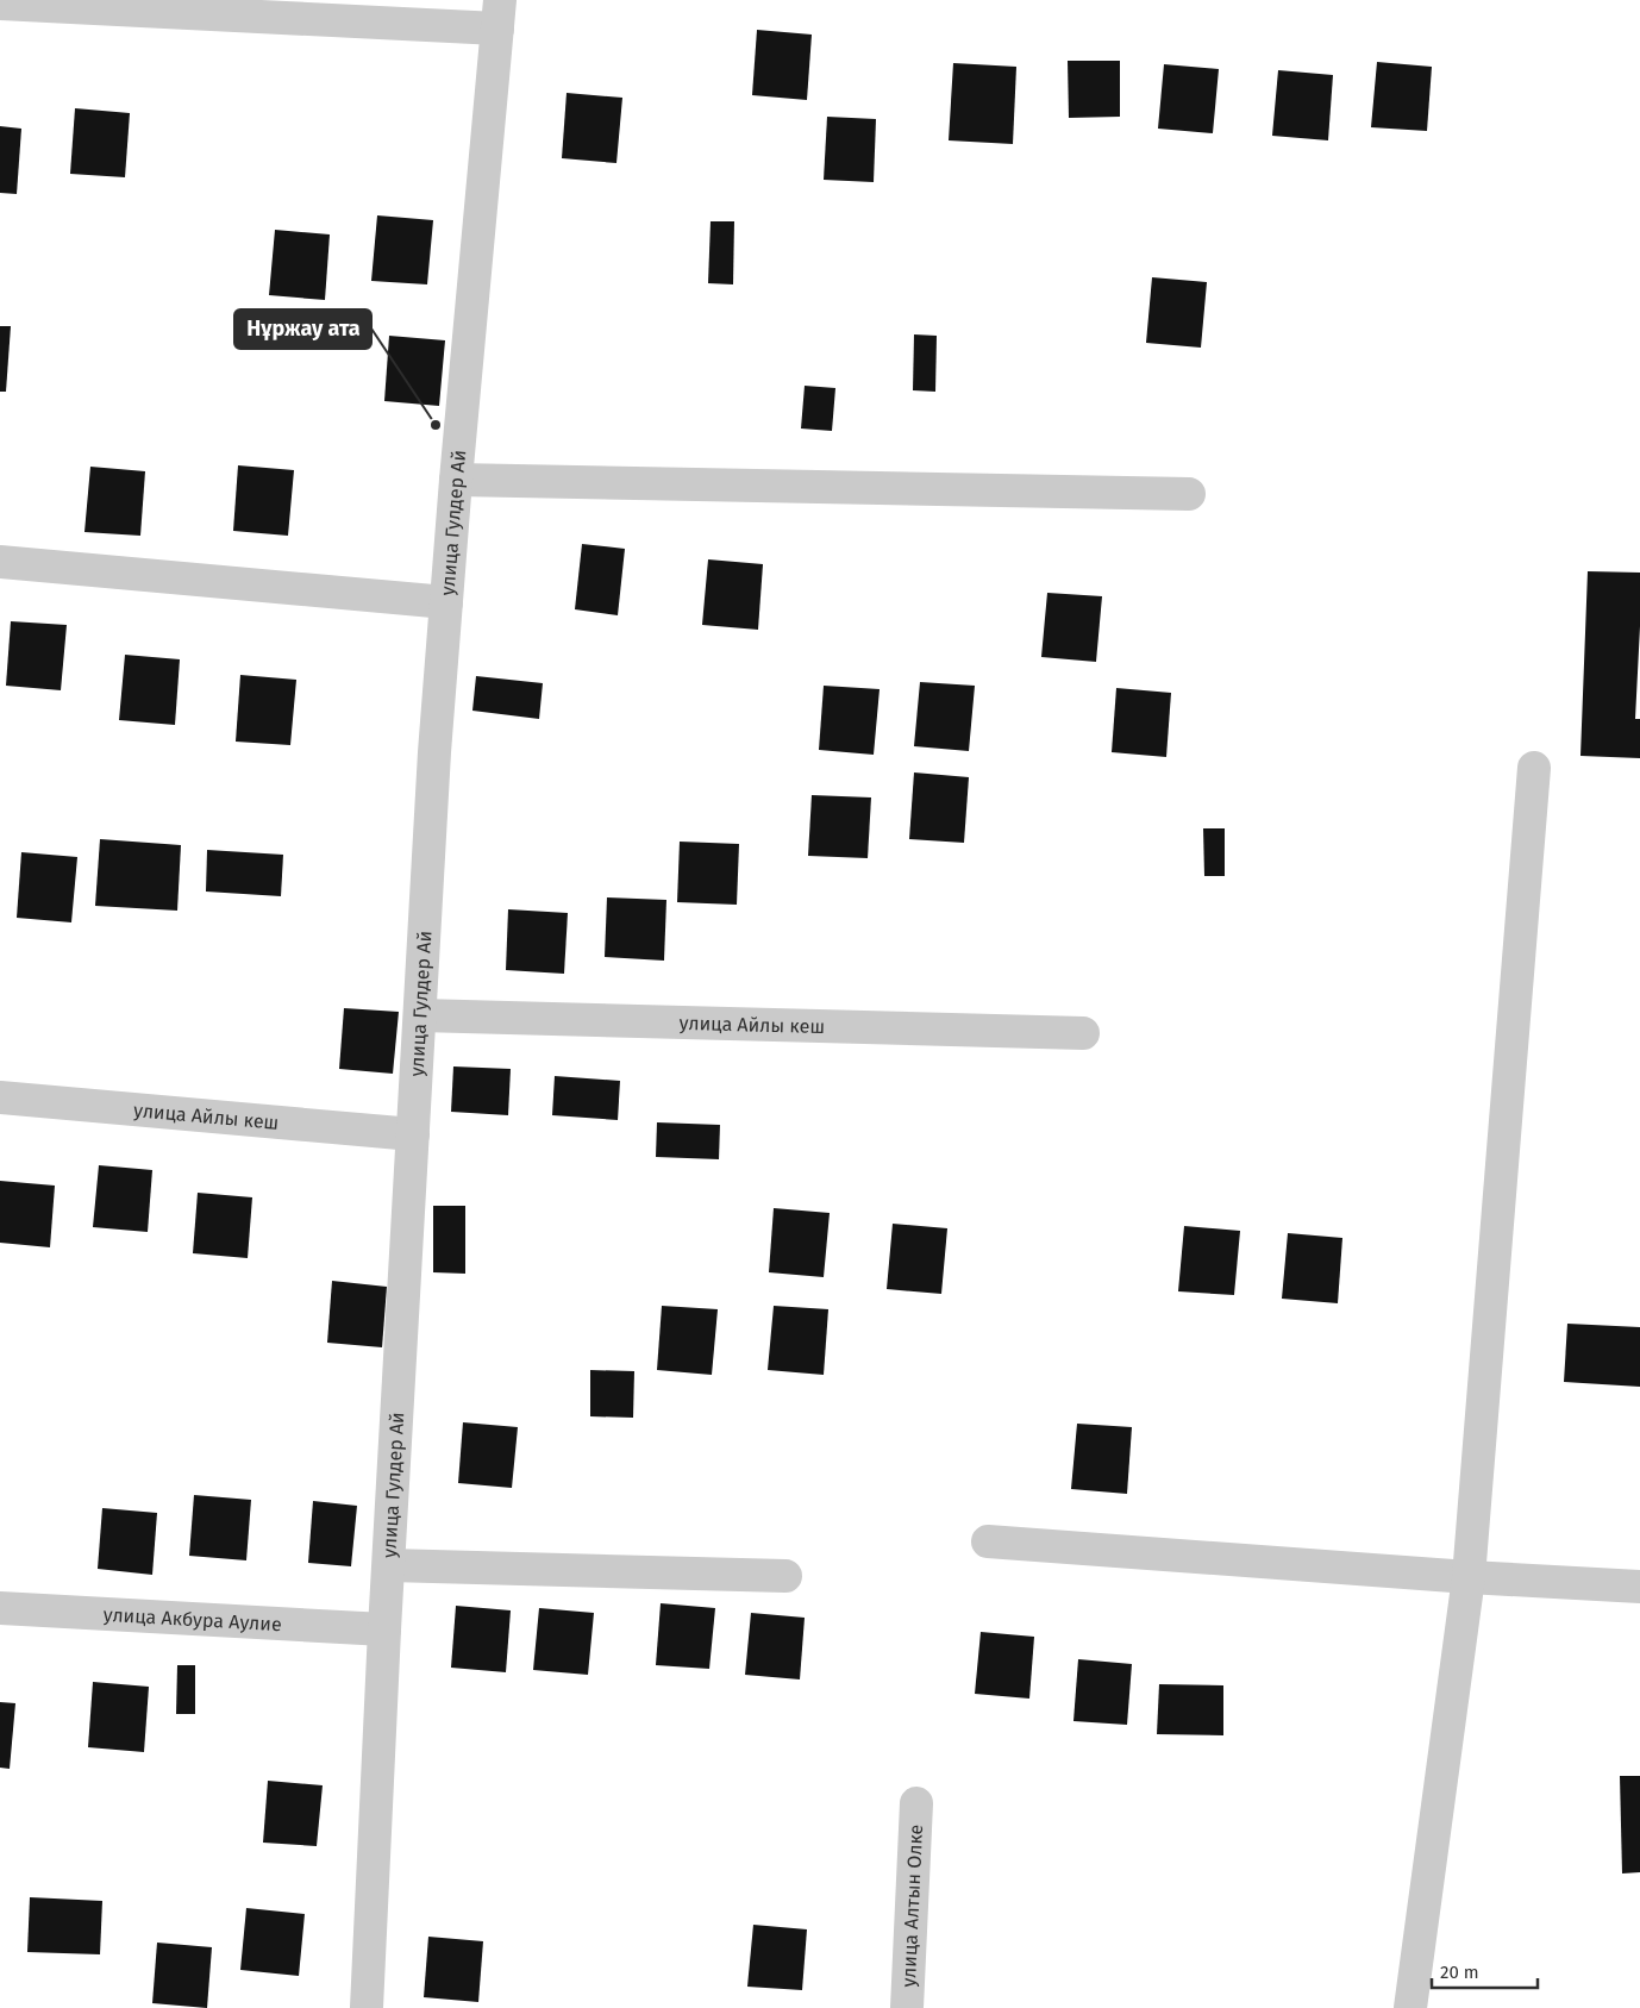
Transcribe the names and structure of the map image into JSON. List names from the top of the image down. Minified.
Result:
{"streets":{"street":["улица Гулдер Ай","улица Айлы кеш","улица Акбура Аулие","улица Алтын Олке"]},"crossings":[["улица Гулдер Ай","улица Айлы кеш"],["улица Гулдер Ай","улица Акбура Аулие"]],"places":["Нұржау ата"],"scale_bar":"20 m"}
